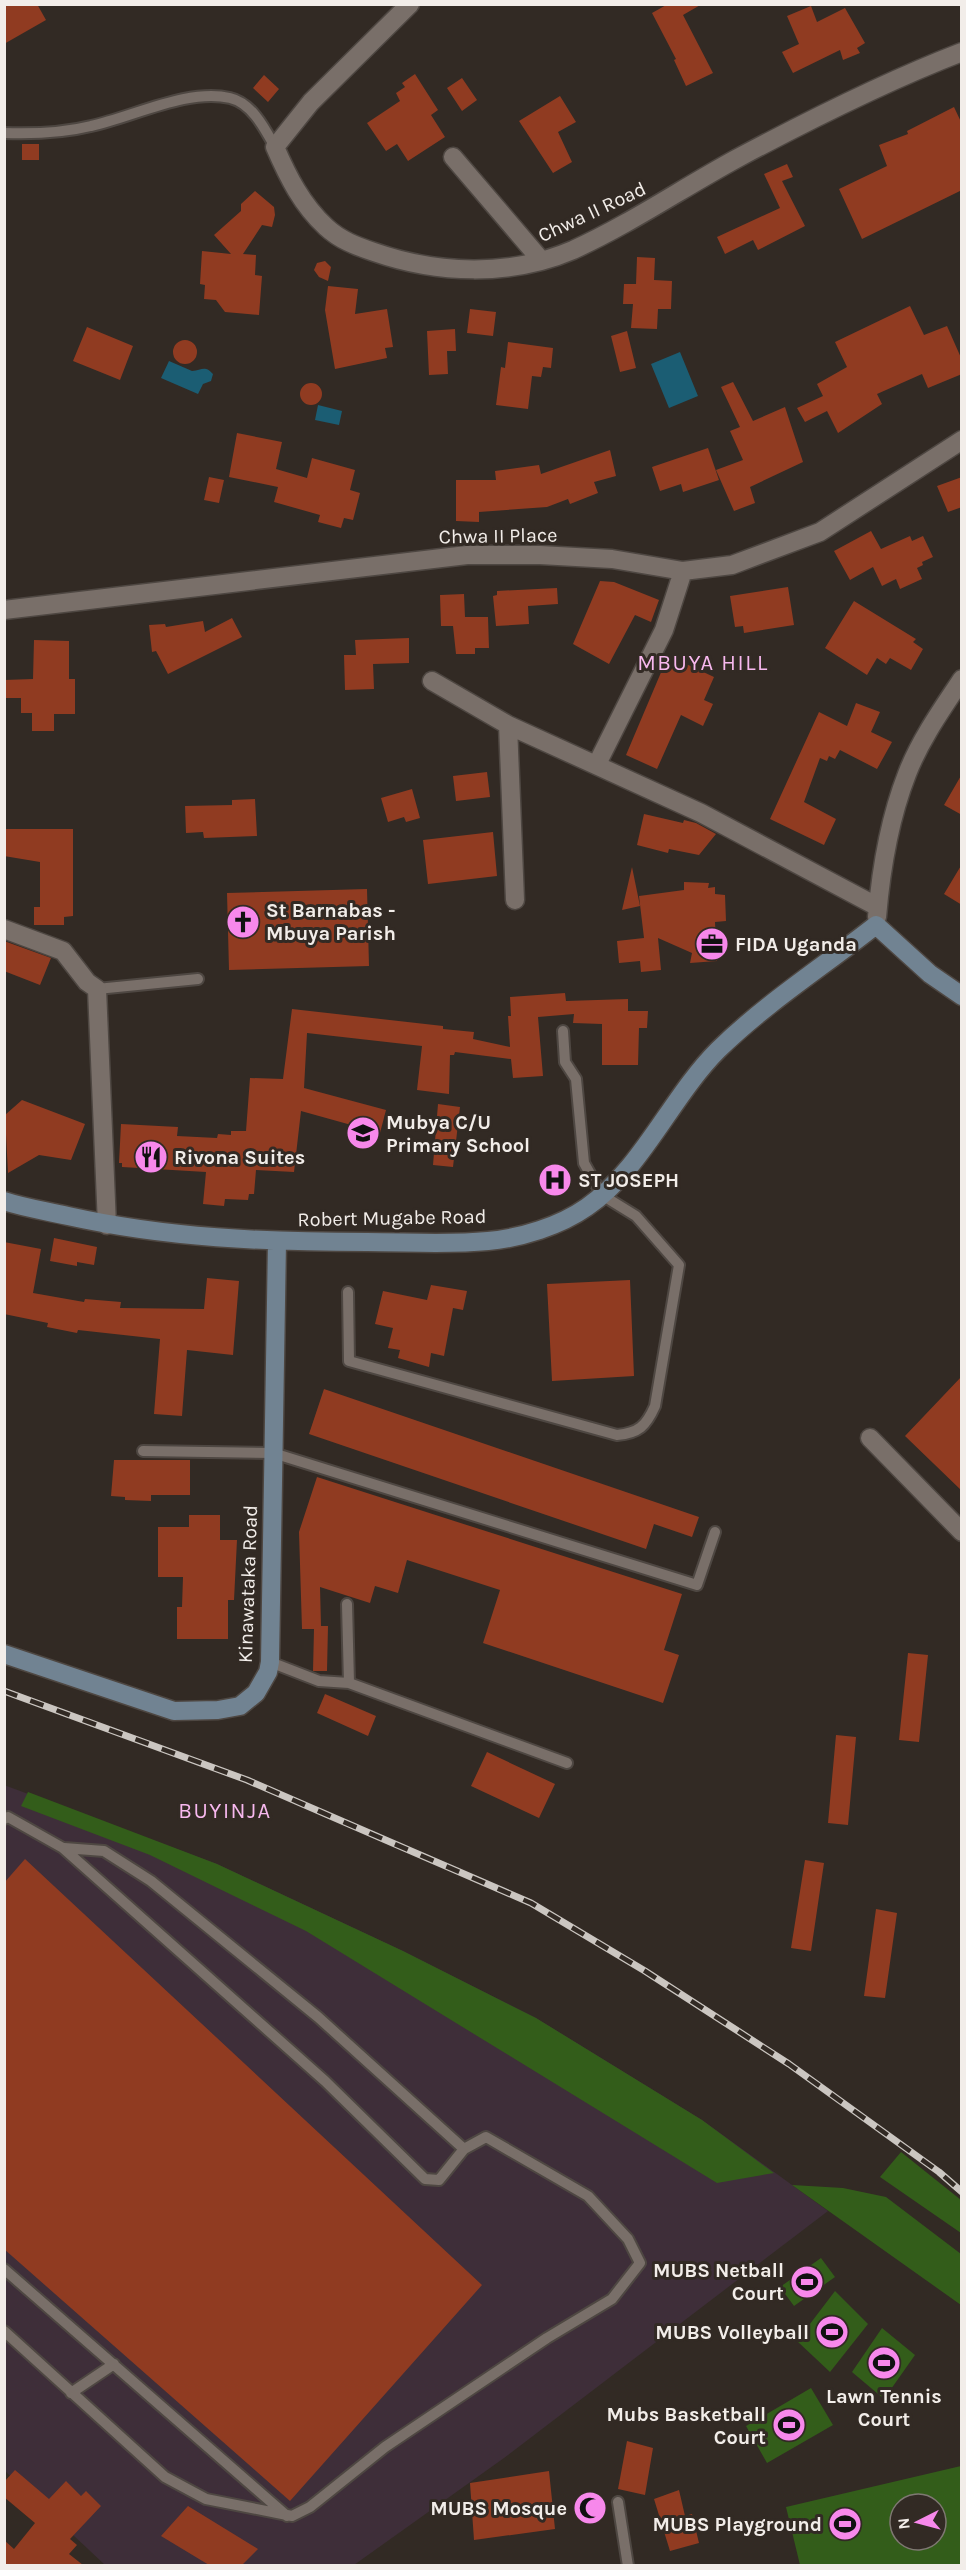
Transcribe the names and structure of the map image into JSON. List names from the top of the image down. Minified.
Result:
{"streets":{"street":["Chwa II Road","Chwa II Place","Robert Mugabe Road","Kinawataka Road"]},"crossings":[["Robert Mugabe Road","Kinawataka Road"]],"districts":["MBUYA HILL","BUYINJA"],"places":{"church":["St Barnabas - Mbuya Parish"],"office":["FIDA Uganda"],"school or university":["Mubya C/U Primary School"],"restaurant":["Rivona Suites"],"hospital":["ST JOSEPH"],"sports":["MUBS Netball Court","MUBS Volleyball","Lawn Tennis Court","Mubs Basketball Court","MUBS Playground"],"mosque":["MUBS Mosque"]},"north":"left"}
